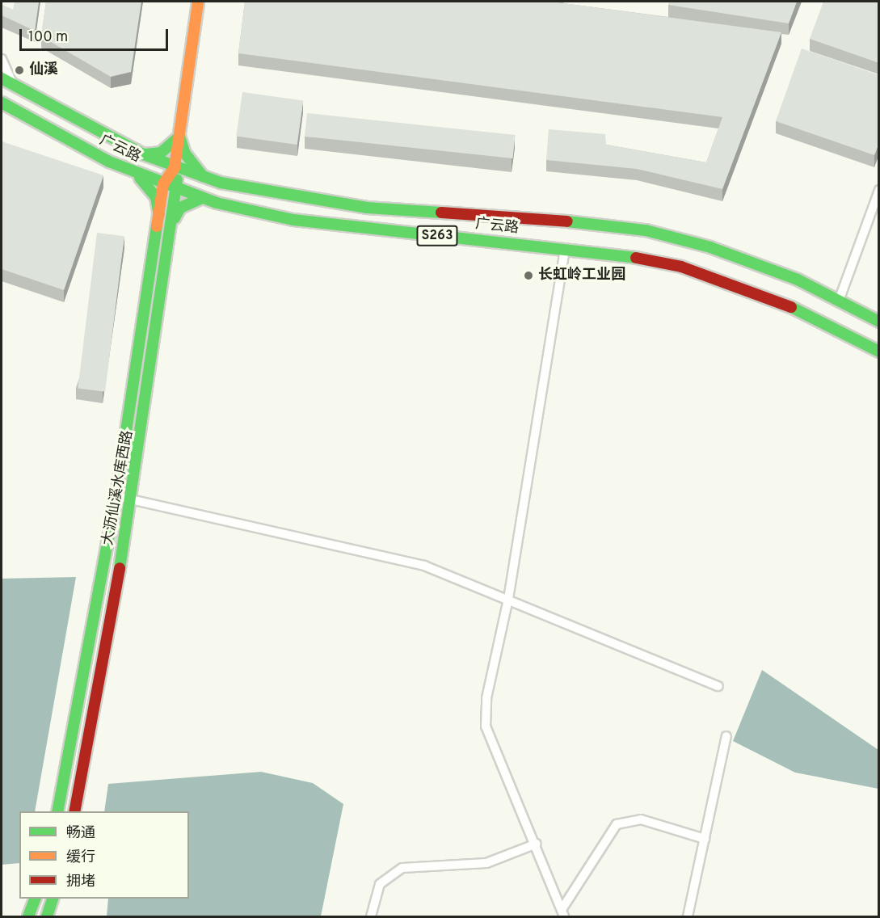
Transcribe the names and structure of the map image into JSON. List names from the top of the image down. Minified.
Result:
{"streets":{"main road":["广云路","S263","大沥仙溪水库西路"]},"crossings":[["广云路","大沥仙溪水库西路"]],"places":["仙溪","长虹岭工业园"],"legend":["畅通","缓行","拥堵"],"scale_bar":"100 m"}
